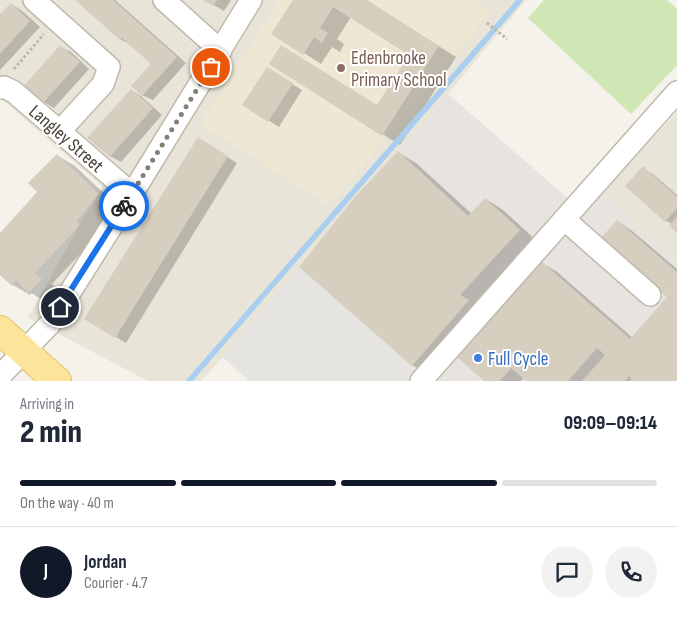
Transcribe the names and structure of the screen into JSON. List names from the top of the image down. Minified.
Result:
{"streets":{"street":["Langley Street"]},"places":["Edenbrooke Primary School","Full Cycle"],"page":{"heading":["2 min","Arriving in","09:09–09:14"],"panel":["Jordan","Courier · 4.7"],"bar":"On the way · 40 m","round":"J"}}
